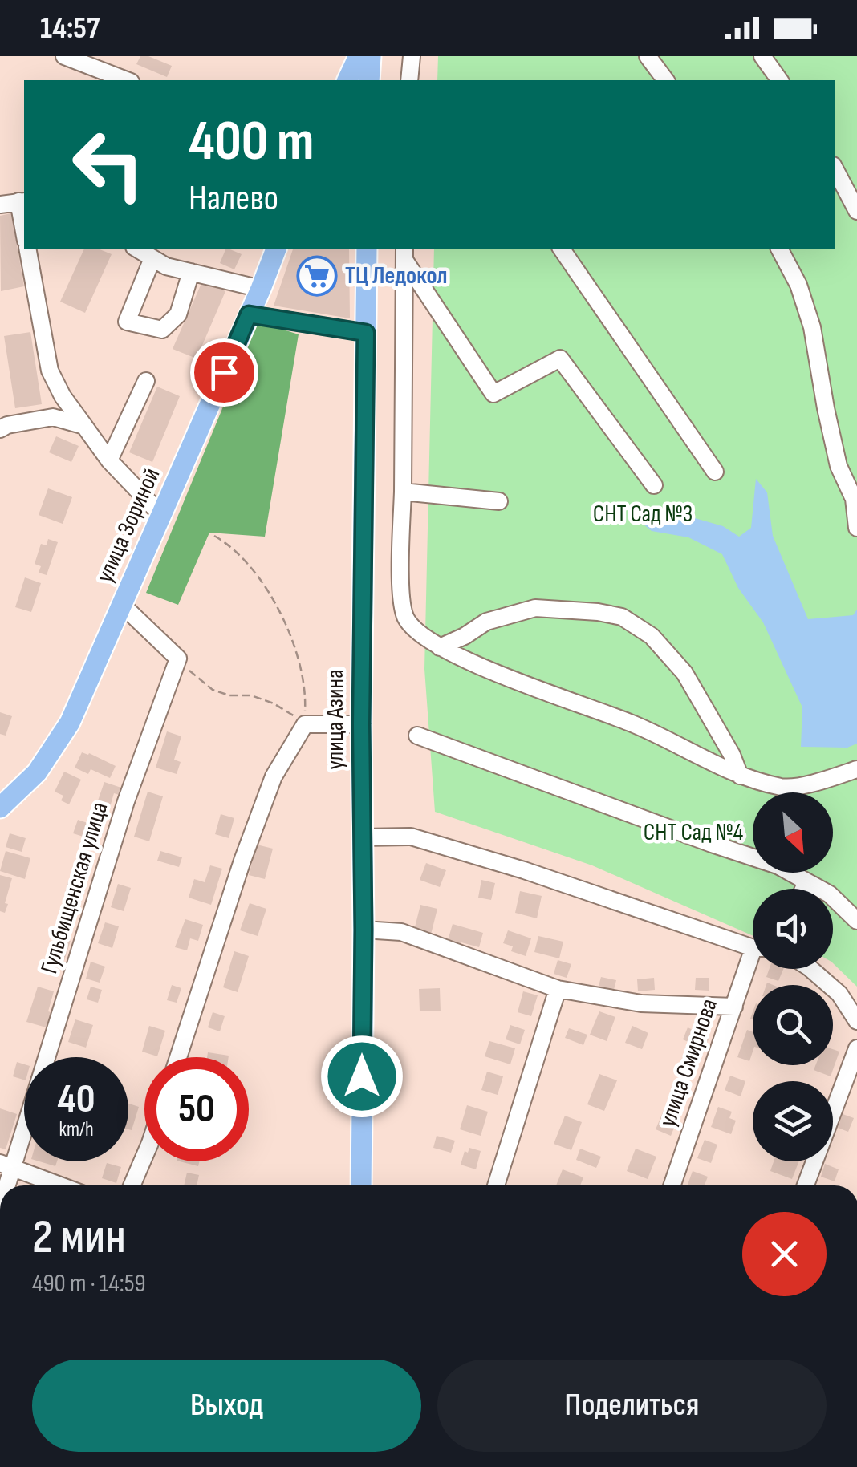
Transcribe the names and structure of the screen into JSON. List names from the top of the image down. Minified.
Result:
{"streets":{"main road":["улица Зориной","улица Азина"],"street":["Гульбищенская улица","улица Смирнова"]},"parks":["СНТ Сад №3","СНТ Сад №4"],"places":{"supermarket":["ТЦ Ледокол"]},"north":"bottom right","page":{"status":"14:57","turn":["400 m","Налево"],"speed":"40 km/h","limit":"50","heading":["2 мин","490 m · 14:59"],"buttons":["Выход","Поделиться"]}}
